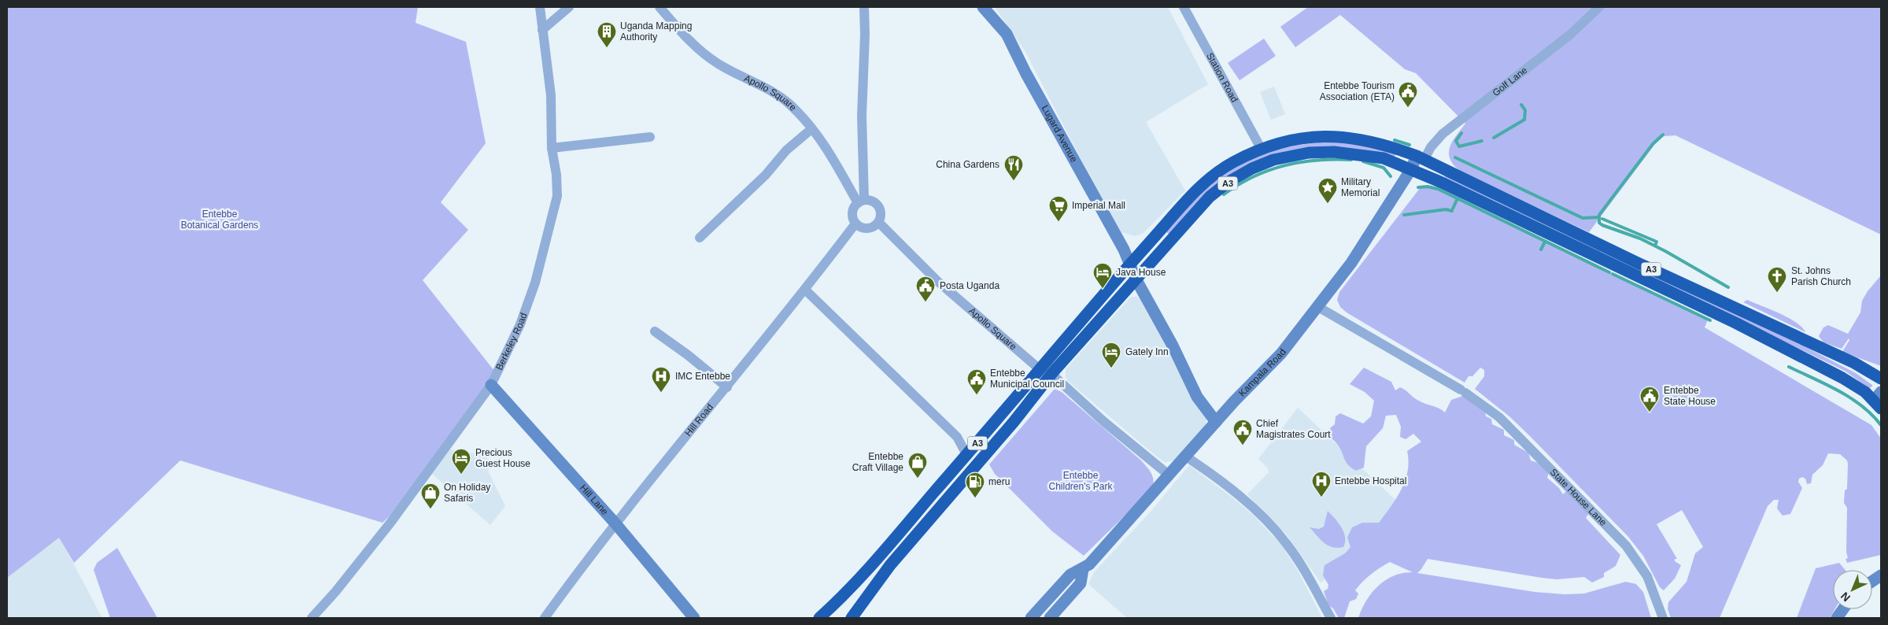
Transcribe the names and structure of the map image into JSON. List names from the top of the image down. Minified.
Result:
{"streets":{"highway":["A3"],"street":["Station Road","Golf Lane","Apollo Square","Lugard Avenue","Berkeley Road","Kampala Road","Hill Road","State House Lane","Hill Lane"]},"crossings":[["Station Road","A3"],["Golf Lane","A3"],["Golf Lane","Kampala Road"],["Apollo Square","A3"],["Apollo Square","Hill Road"],["Lugard Avenue","A3"],["A3","Kampala Road"],["Berkeley Road","Hill Lane"],["Kampala Road","State House Lane"],["Hill Road","Hill Lane"]],"parks":["Entebbe Botanical Gardens","Entebbe Children's Park"],"places":{"building":["Uganda Mapping Authority"],"public building":["Entebbe Tourism Association (ETA)","Posta Uganda","Entebbe Municipal Council","Entebbe State House","Chief Magistrates Court"],"restaurant":["China Gardens"],"place":["Military Memorial"],"supermarket":["Imperial Mall"],"hotel":["Java House","Gately Inn","Precious Guest House"],"church":["St. Johns Parish Church"],"hospital":["IMC Entebbe","Entebbe Hospital"],"shop":["Entebbe Craft Village","On Holiday Safaris"],"fuel station":["meru"]},"north":"bottom left"}
